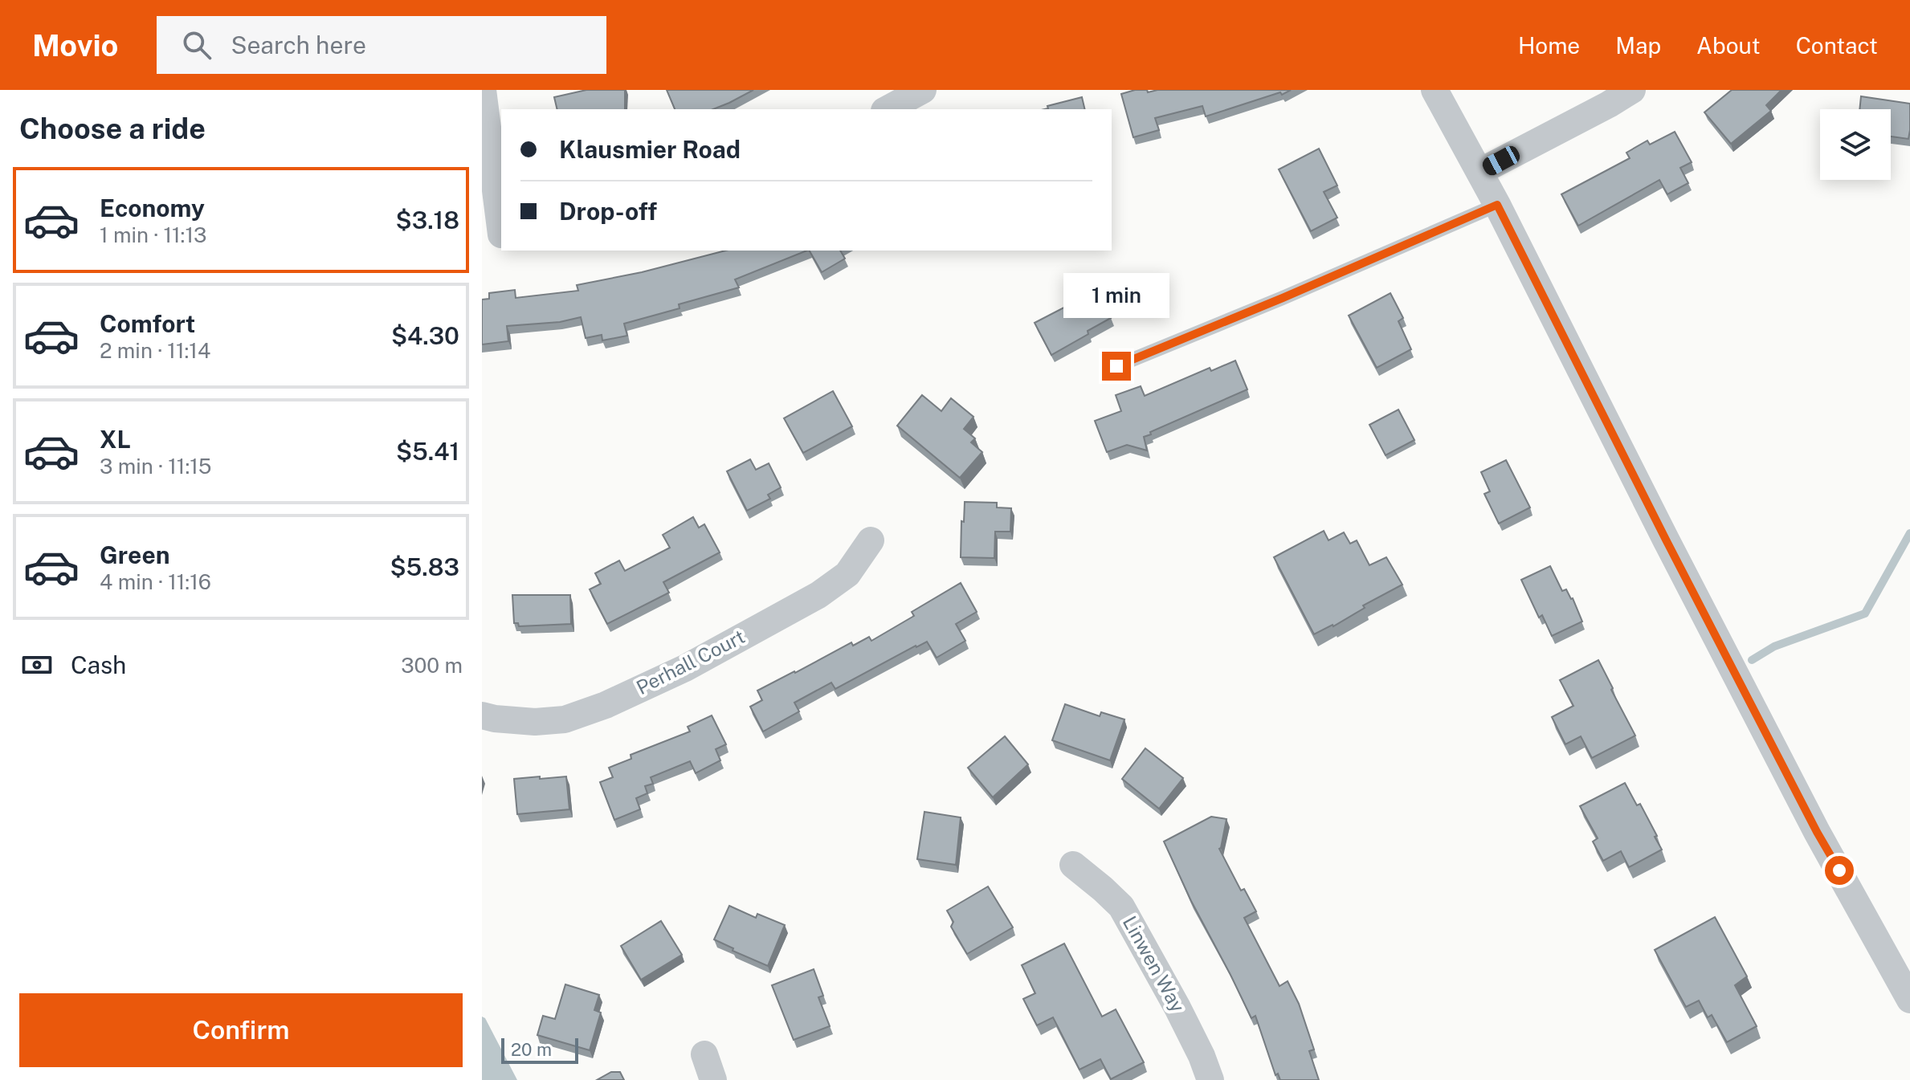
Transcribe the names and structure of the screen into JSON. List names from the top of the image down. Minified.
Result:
{"streets":{"street":["Perhall Court","Linwen Way"]},"scale_bar":"20 m","page":{"header":"Movio","search":"Search here","nav":["Home","Map","About","Contact"],"heading":"Choose a ride","banner":["Klausmier Road","Drop-off"],"list":[{"name":"Economy","note":"1 min · 11:13","value":"$3.18"},{"name":"Comfort","note":"2 min · 11:14","value":"$4.30"},{"name":"XL","note":"3 min · 11:15","value":"$5.41"},{"name":"Green","note":"4 min · 11:16","value":"$5.83"}],"bubble":"1 min","pay":["Cash","300 m"],"buttons":"Confirm","scale":"20 m"}}
